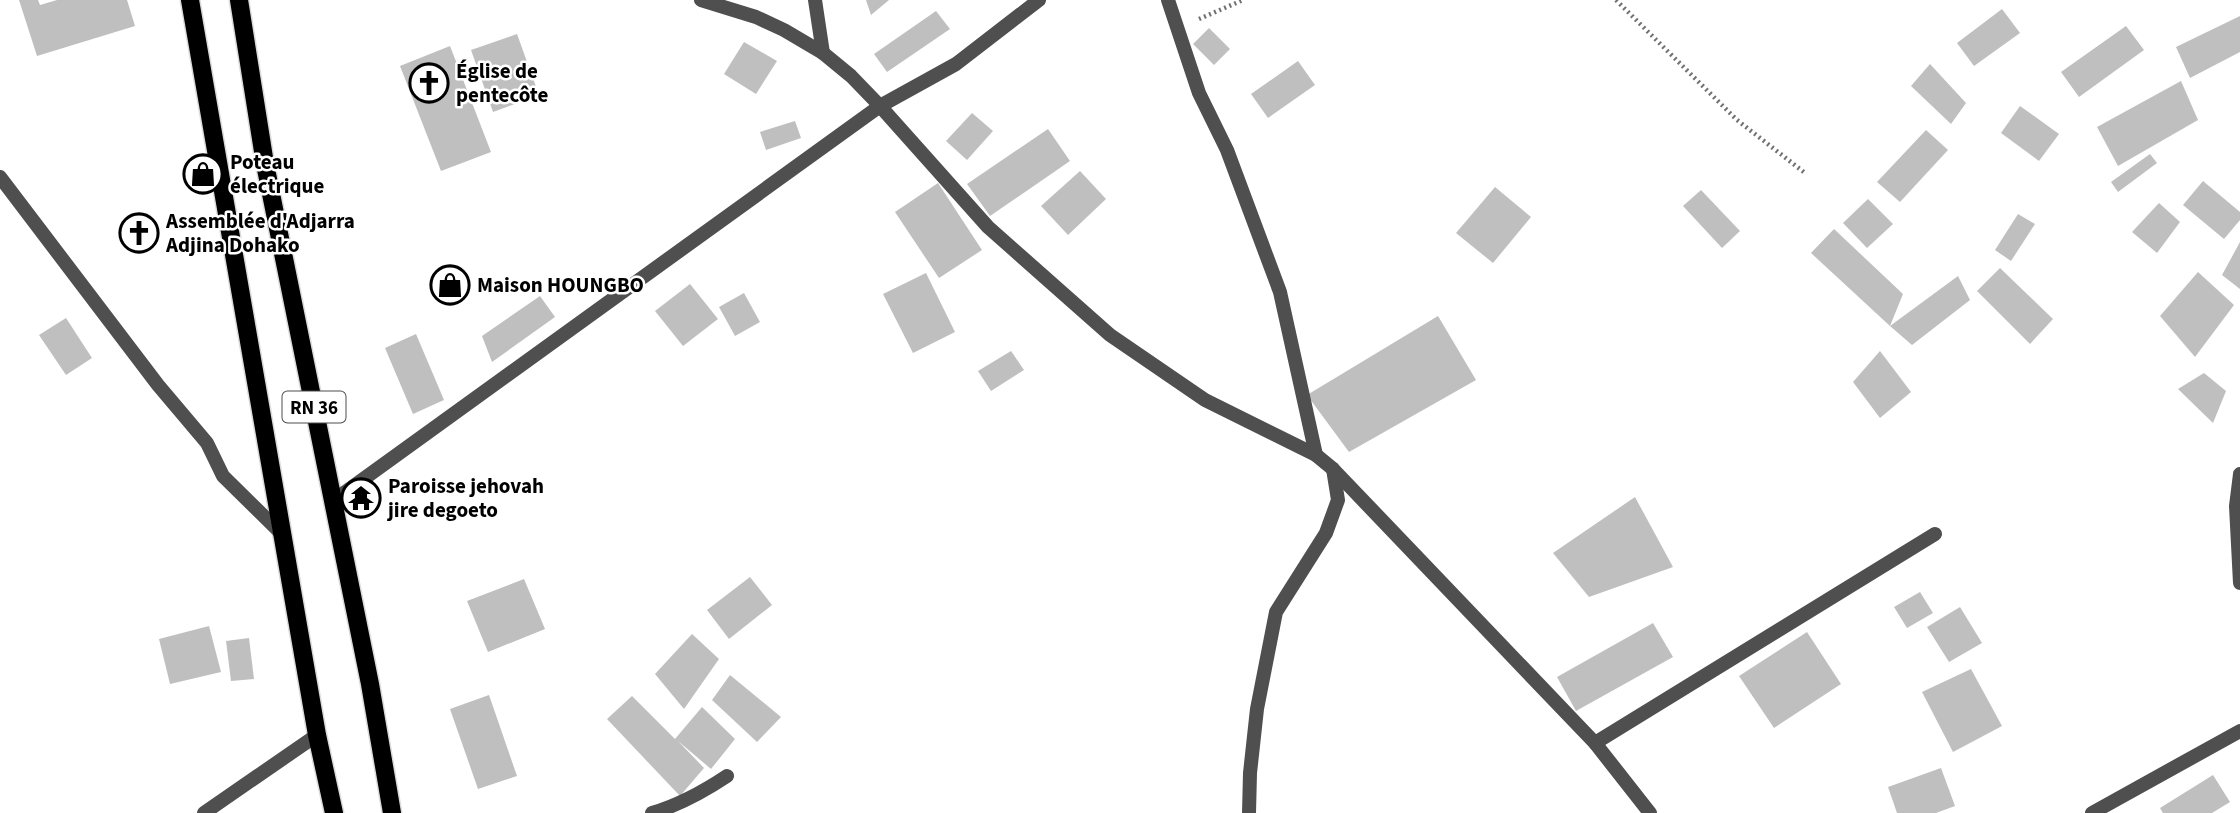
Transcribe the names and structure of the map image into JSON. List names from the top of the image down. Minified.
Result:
{"streets":{"main road":["RN 36"]},"places":{"church":["Église de pentecôte","Assemblée d'Adjarra Adjina Dohako"],"shop":["Poteau électrique","Maison HOUNGBO"],"temple":["Paroisse jehovah jire degoeto"]}}
